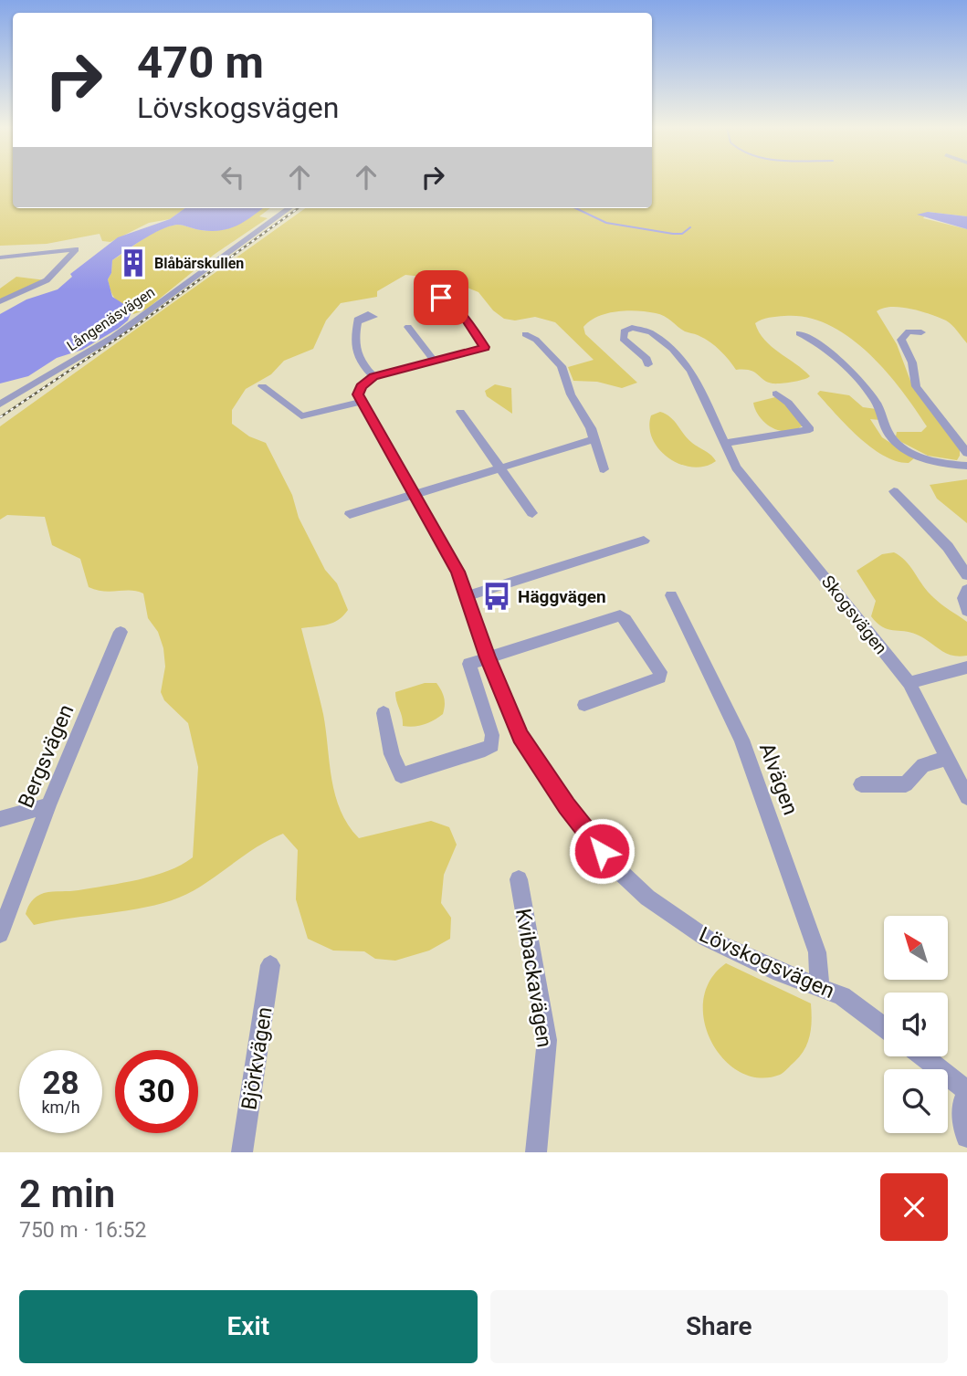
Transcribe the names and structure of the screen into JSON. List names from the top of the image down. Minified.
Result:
{"streets":{"street":["Långenäsvägen","Skogsvägen","Bergsvägen","Alvägen","Lövskogsvägen","Kvibackavägen","Björkvägen"]},"crossings":[["Alvägen","Lövskogsvägen"]],"places":{"building":["Blåbärskullen"],"bus stop":["Häggvägen"]},"north":"top left","page":{"turn":["470 m","Lövskogsvägen"],"speed":"28 km/h","limit":"30","heading":["2 min","750 m · 16:52"],"buttons":["Exit","Share"]}}
